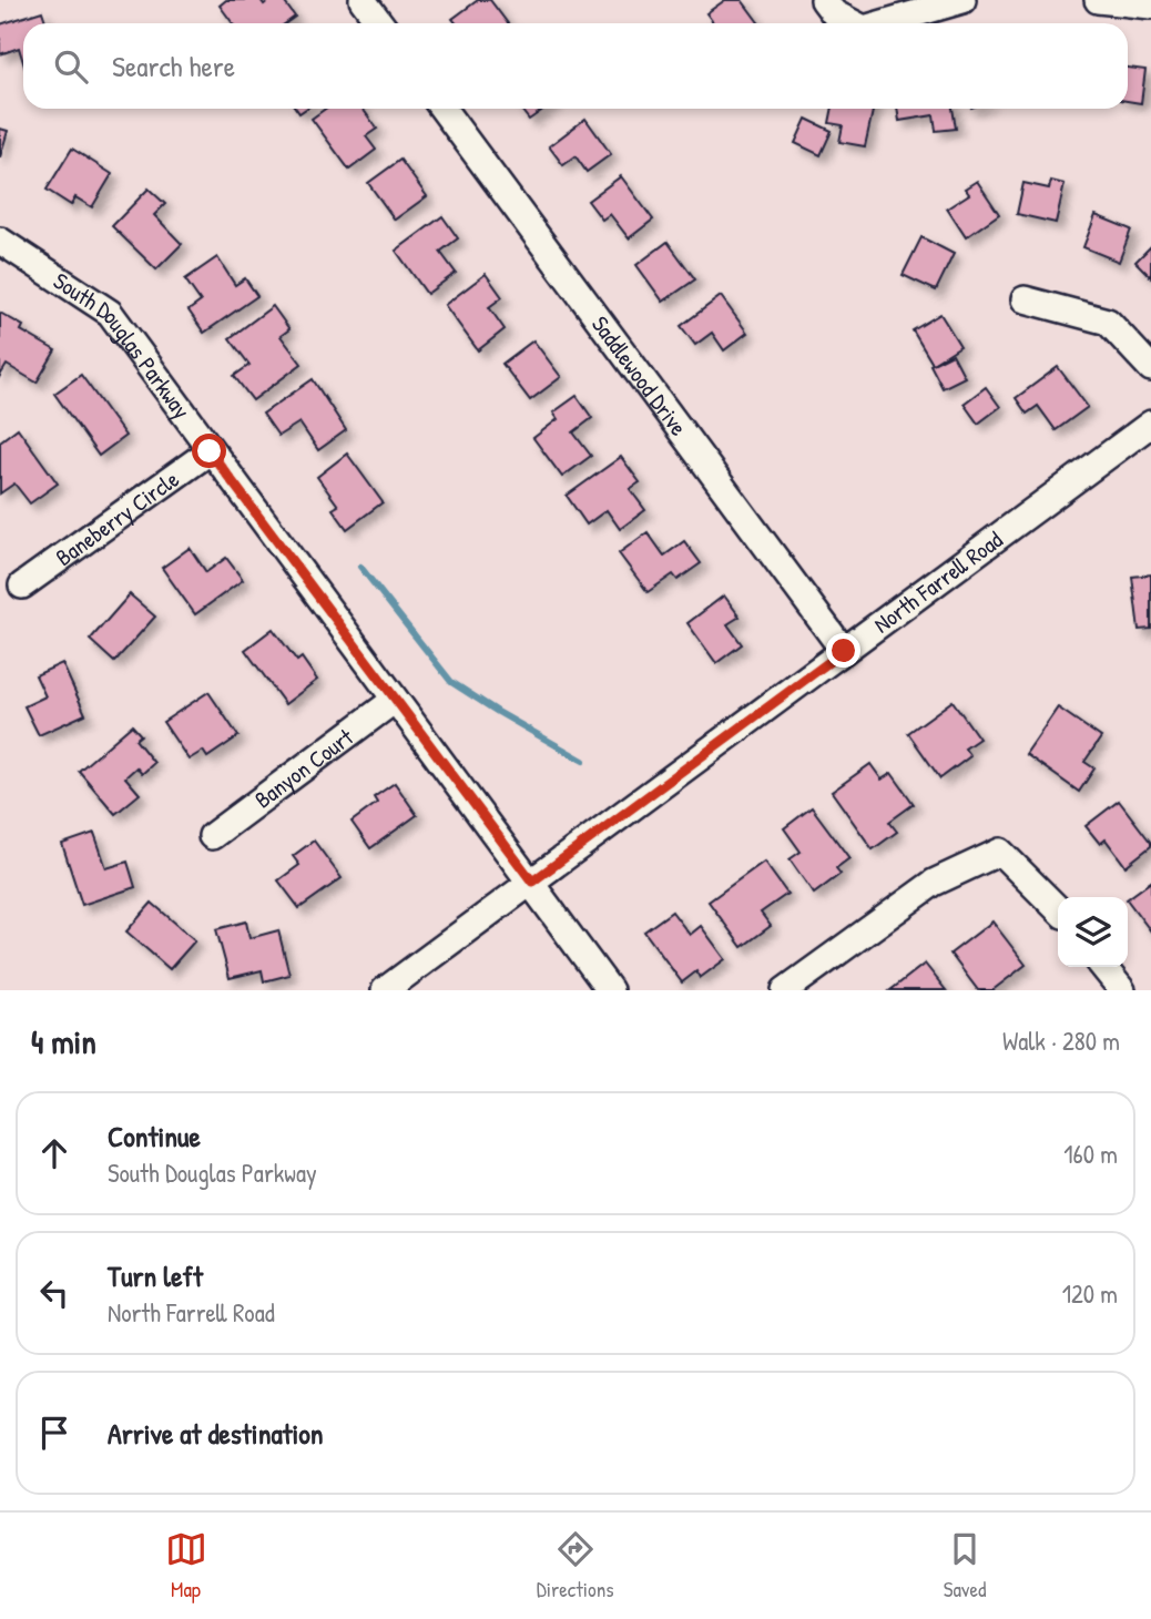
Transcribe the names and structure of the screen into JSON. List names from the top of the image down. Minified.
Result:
{"streets":{"street":["South Douglas Parkway","Saddlewood Drive","Baneberry Circle","North Farrell Road","Banyon Court"]},"crossings":[["South Douglas Parkway","Baneberry Circle"],["South Douglas Parkway","North Farrell Road"],["South Douglas Parkway","Banyon Court"],["Saddlewood Drive","North Farrell Road"]],"page":{"search":"Search here","heading":["4 min","Walk · 280 m"],"list":[["Continue","South Douglas Parkway","160 m"],["Turn left","North Farrell Road","120 m"],"Arrive at destination"],"nav":["Map","Directions","Saved"]}}
